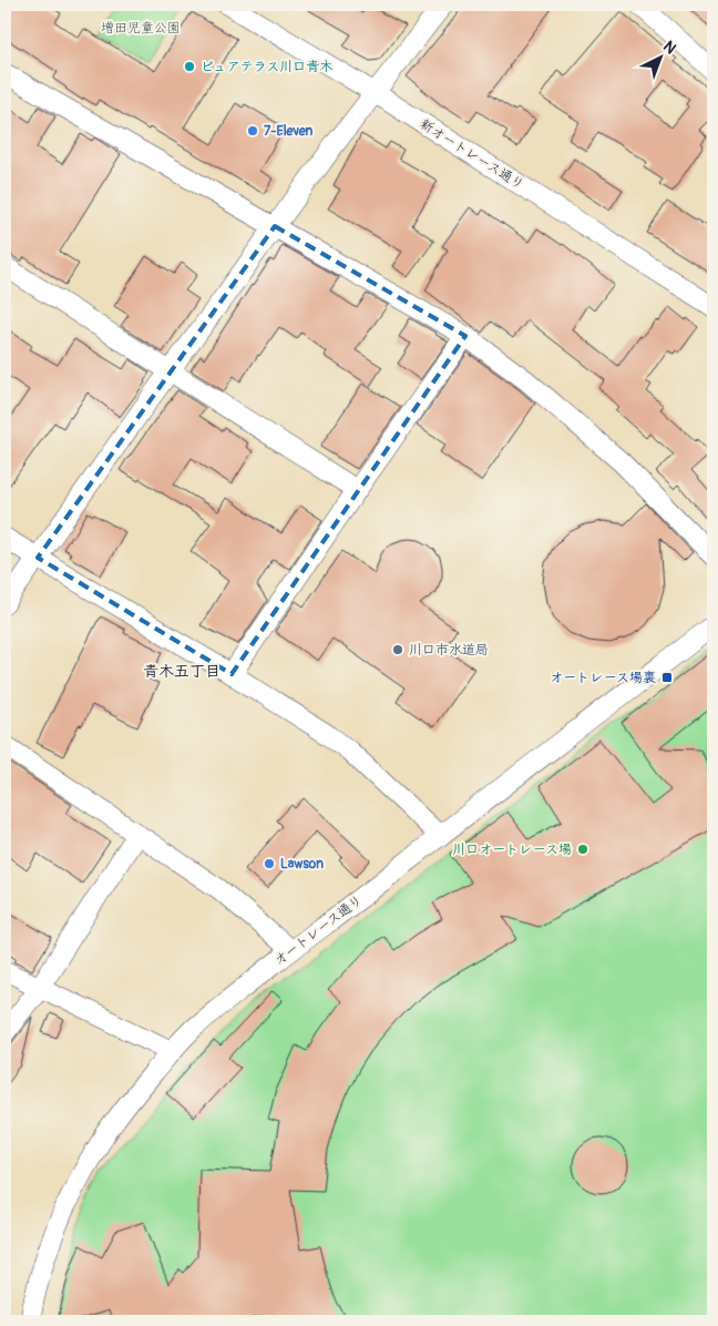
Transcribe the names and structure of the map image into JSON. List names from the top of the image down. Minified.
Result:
{"streets":{"street":["新オートレース通り","オートレース通り"]},"districts":["青木五丁目"],"parks":["増田児童公園"],"places":{"other":["ピュアテラス川口青木","7-Eleven","川口市水道局","川口オートレース場","Lawson"],"transit":["オートレース場裏"]},"north":"top right"}
